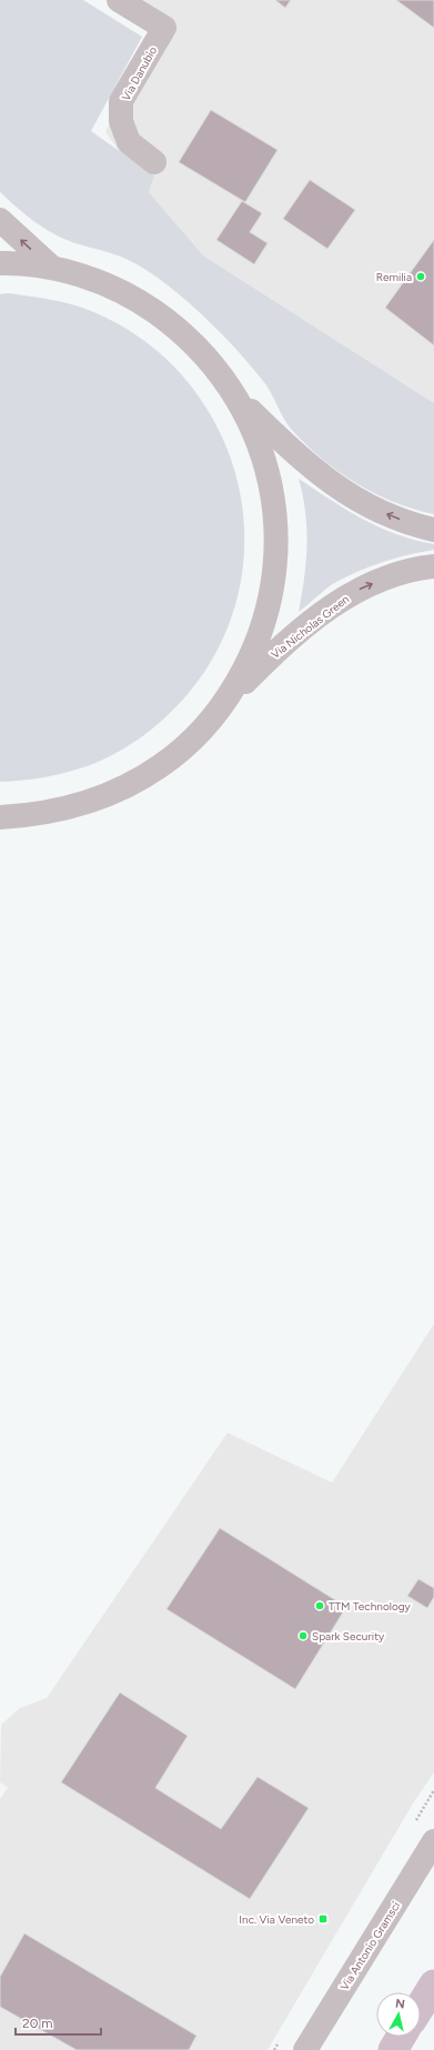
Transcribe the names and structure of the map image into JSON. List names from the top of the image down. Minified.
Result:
{"streets":{"street":["Via Danubio","Via Nicholas Green","Via Antonio Gramsci"]},"one_way":["Via Nicholas Green"],"places":{"other":["Remilia","TTM Technology","Spark Security"],"transit":["Inc. Via Veneto"]},"scale_bar":"20 m","north":"top"}
